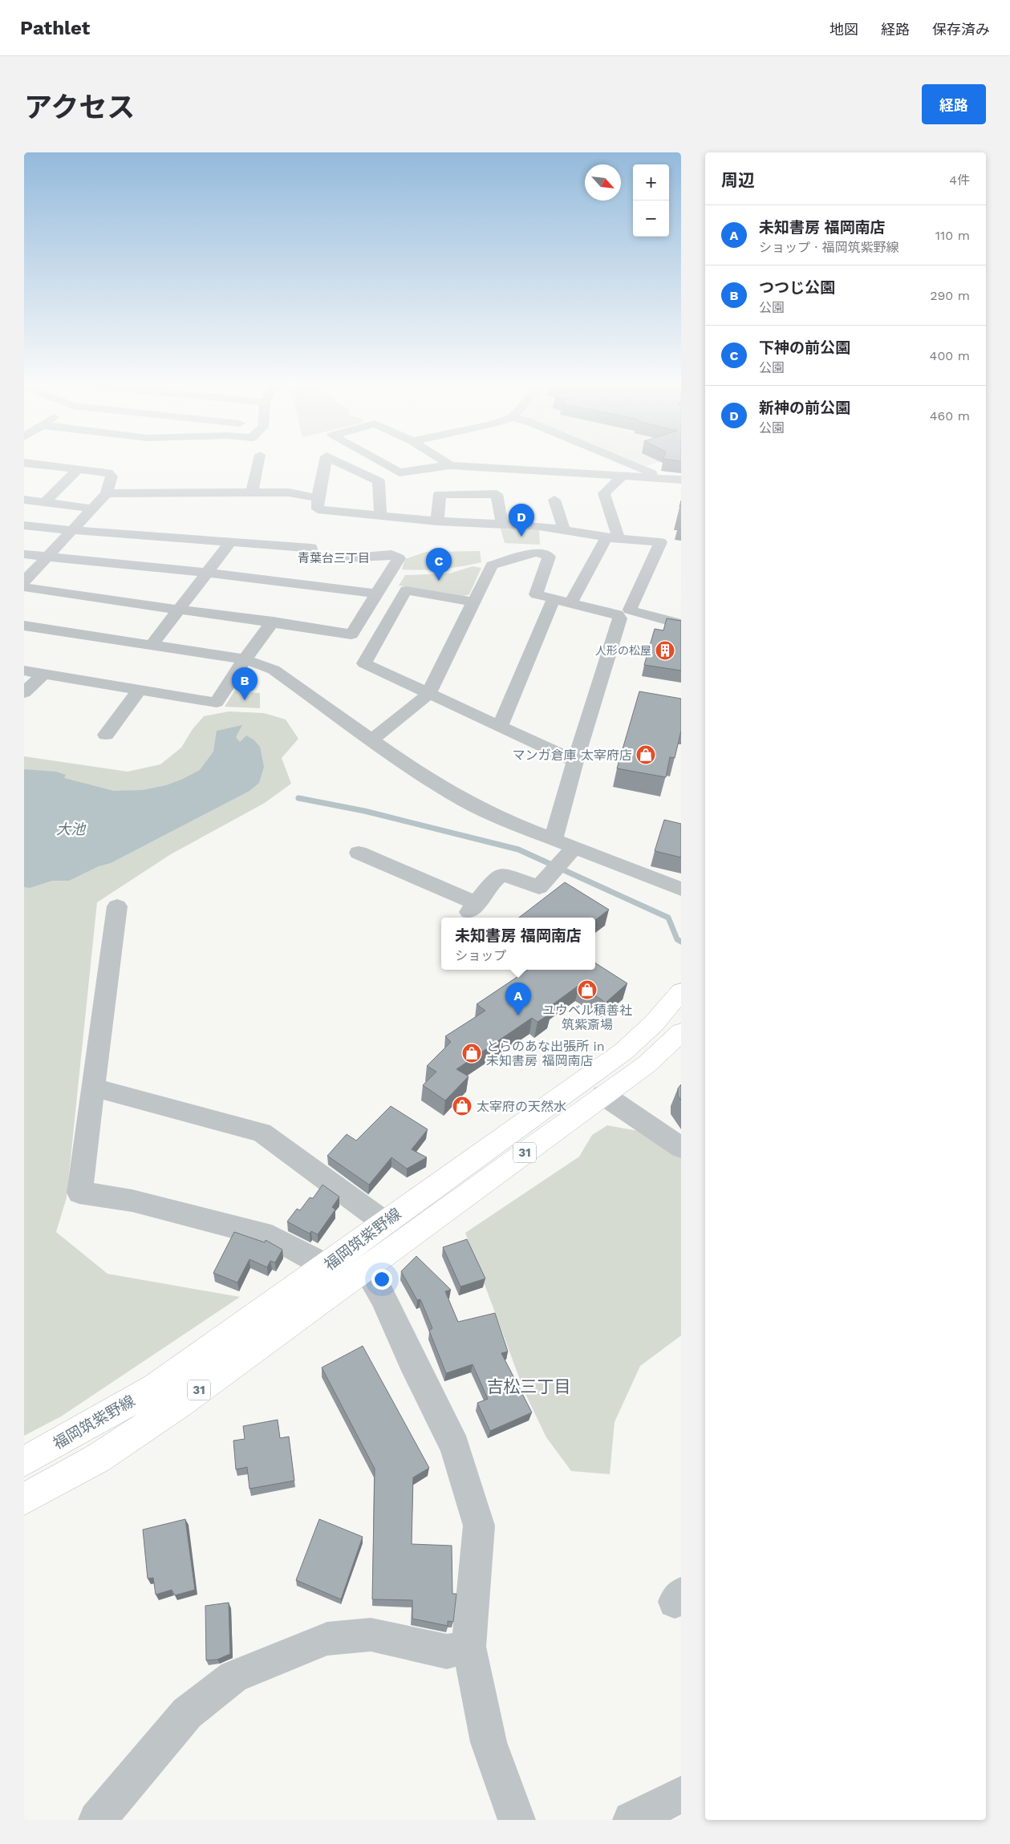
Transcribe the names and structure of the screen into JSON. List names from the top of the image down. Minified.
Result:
{"streets":{"main road":["31","福岡筑紫野線"]},"districts":["青葉台三丁目","吉松三丁目"],"water":["大池"],"places":{"building":["人形の松屋"],"shop":["マンガ倉庫 太宰府店","ユウベル積善社 筑紫斎場","とらのあな出張所 in 未知書房 福岡南店","太宰府の天然水"]},"north":"bottom right","page":{"header":"Pathlet","nav":["地図","経路","保存済み"],"title":"アクセス","buttons":"経路","heading":["周辺","4件"],"map_buttons":["+","−"],"list":[{"mark":"A","name":"未知書房 福岡南店","note":"ショップ · 福岡筑紫野線","value":"110 m"},{"mark":"B","name":"つつじ公園","note":"公園","value":"290 m"},{"mark":"C","name":"下神の前公園","note":"公園","value":"400 m"},{"mark":"D","name":"新神の前公園","note":"公園","value":"460 m"}],"pins":["D","C","B","A"],"popup":["未知書房 福岡南店","ショップ"]}}
